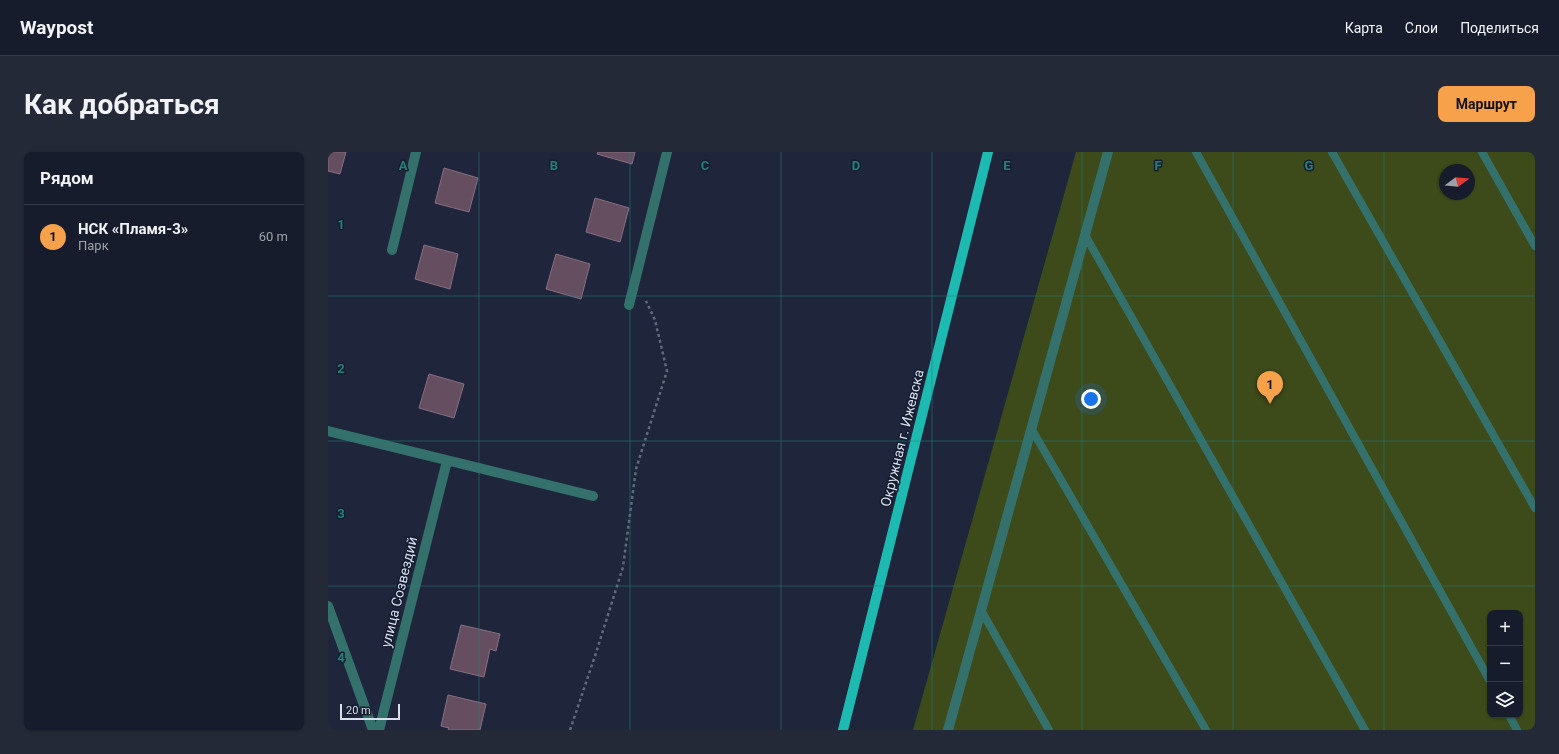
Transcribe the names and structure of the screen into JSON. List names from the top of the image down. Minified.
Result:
{"streets":{"main road":["Окружная г. Ижевска"],"street":["улица Созвездий"]},"scale_bar":"20 m","north":"right","page":{"header":"Waypost","nav":["Карта","Слои","Поделиться"],"buttons":"Маршрут","title":"Как добраться","heading":"Рядом","list":[{"mark":"1","name":"НСК «Пламя-3»","note":"Парк","value":"60 m"}],"pins":"1","map_buttons":["+","−"],"scale":"20 m"},"grid":{"columns":["A","B","C","D","E","F","G"],"rows":["1","2","3","4"]}}
